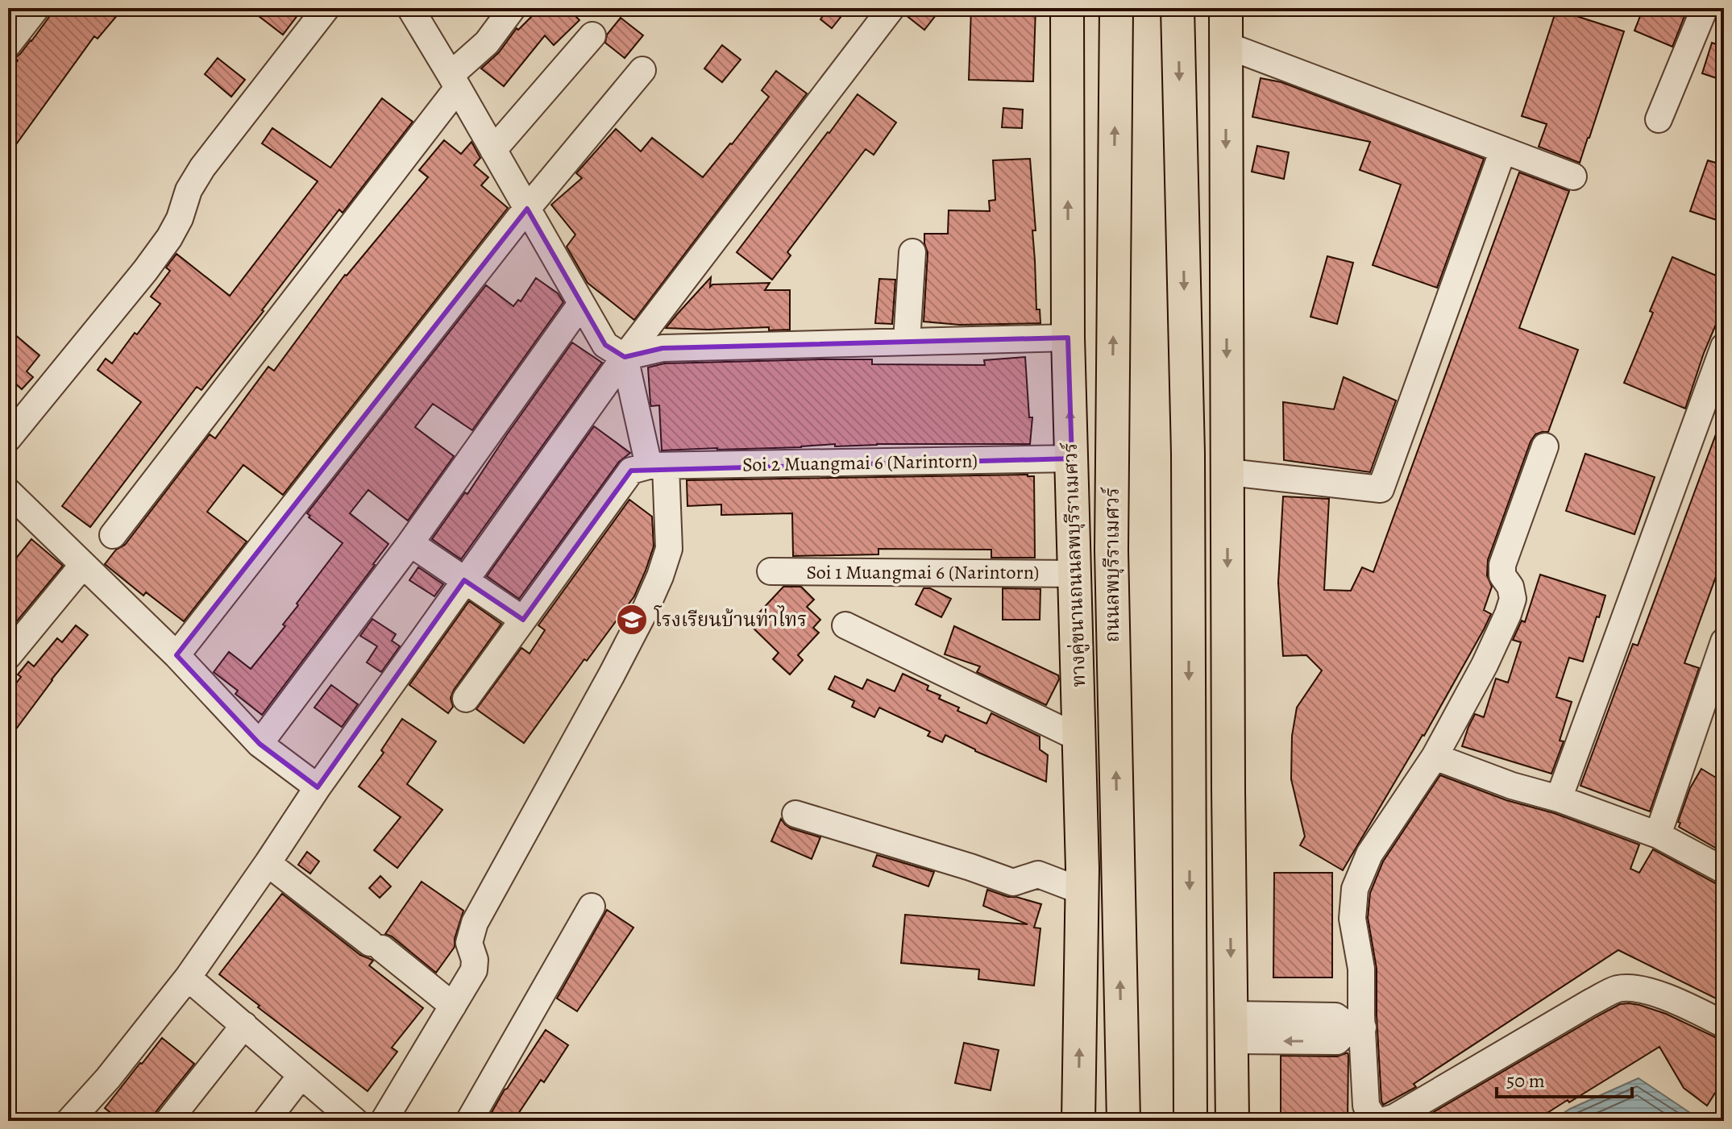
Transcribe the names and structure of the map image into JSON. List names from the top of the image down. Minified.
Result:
{"streets":{"main road":["ทางคู่ขนานถนนลพบุรีราเมศวร์","ถนนลพบุรีราเมศวร์"],"street":["Soi 2 Muangmai 6 (Narintorn)","Soi 1 Muangmai 6 (Narintorn)"]},"crossings":[["Soi 2 Muangmai 6 (Narintorn)","ทางคู่ขนานถนนลพบุรีราเมศวร์"],["ทางคู่ขนานถนนลพบุรีราเมศวร์","Soi 1 Muangmai 6 (Narintorn)"]],"places":{"school or university":["โรงเรียนบ้านท่าไทร"]},"scale_bar":"50 m"}
